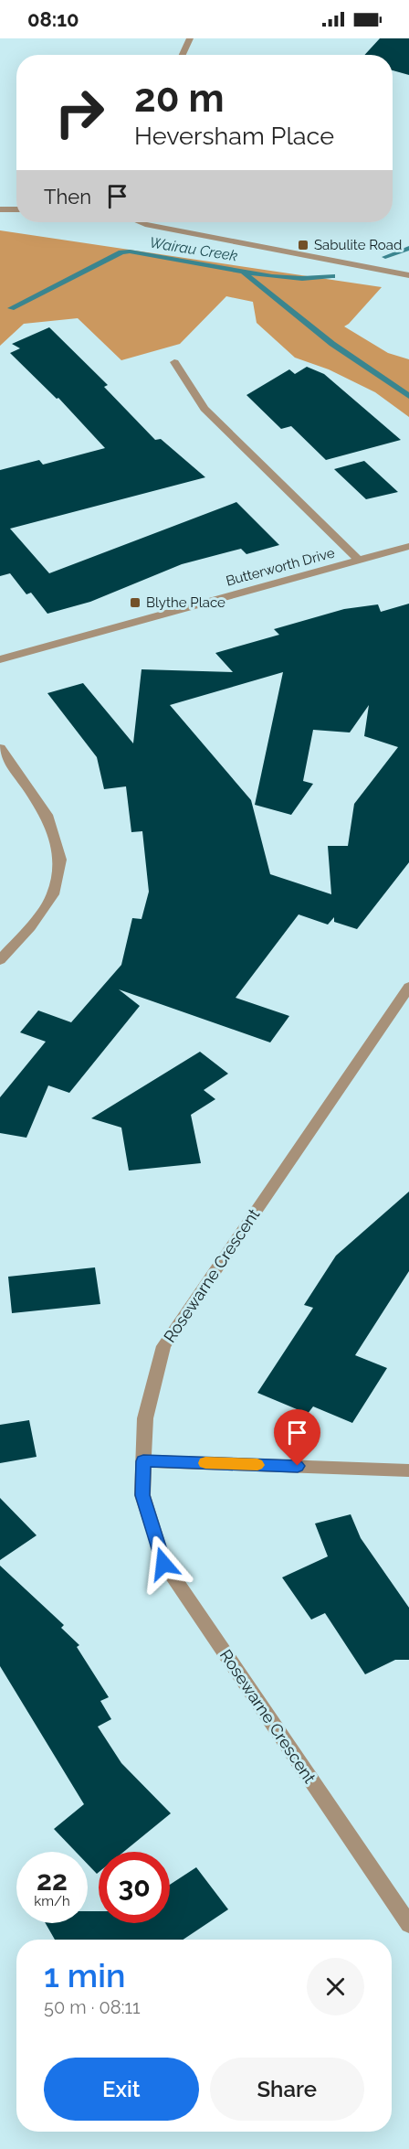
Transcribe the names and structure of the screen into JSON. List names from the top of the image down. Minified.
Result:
{"streets":{"street":["Butterworth Drive","Rosewarne Crescent"]},"water":["Wairau Creek"],"places":{"transit":["Sabulite Road","Blythe Place"]},"page":{"status":"08:10","turn":["20 m","Heversham Place"],"then":"Then","speed":"22 km/h","limit":"30","heading":["1 min","50 m · 08:11"],"buttons":["Exit","Share"]}}
